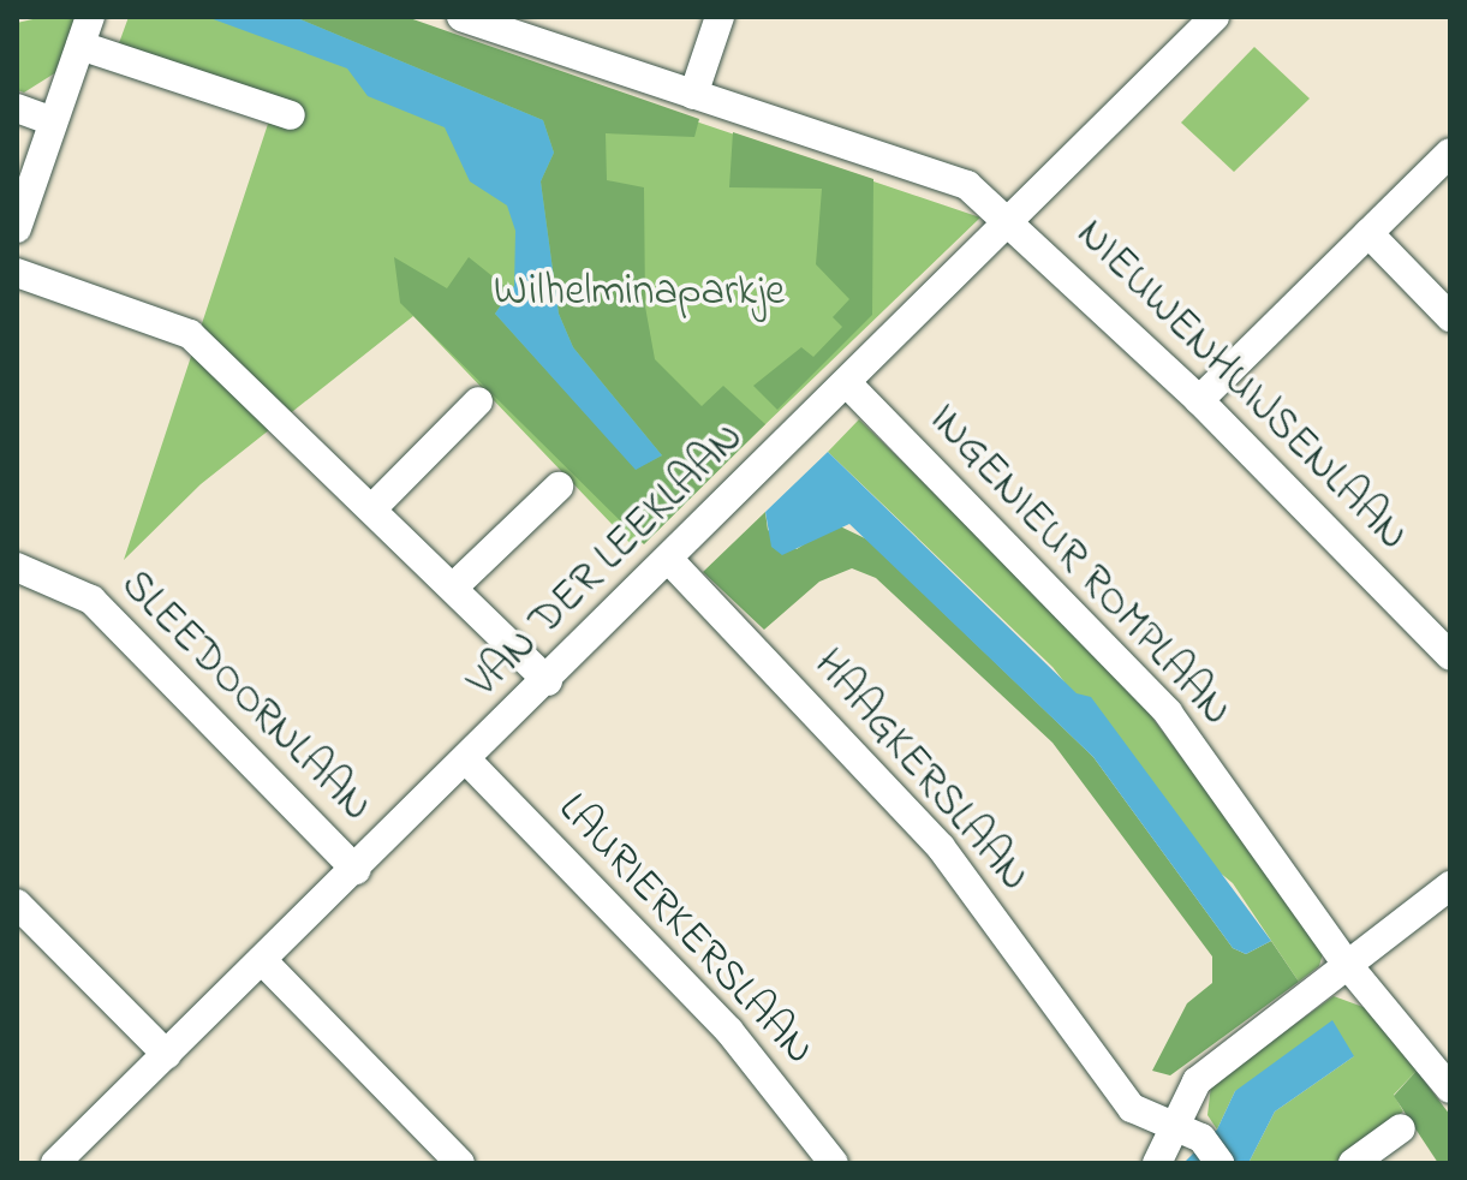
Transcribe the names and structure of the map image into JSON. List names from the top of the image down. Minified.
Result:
{"streets":{"street":["NIEUWENHUIJSENLAAN","VAN DER LEEKLAAN","INGENIEUR ROMPLAAN","SLEEDOORNLAAN","HAAGKERSLAAN","LAURIERKERSLAAN"]},"crossings":[["NIEUWENHUIJSENLAAN","VAN DER LEEKLAAN"],["VAN DER LEEKLAAN","INGENIEUR ROMPLAAN"],["VAN DER LEEKLAAN","SLEEDOORNLAAN"],["VAN DER LEEKLAAN","HAAGKERSLAAN"],["VAN DER LEEKLAAN","LAURIERKERSLAAN"]],"parks":["Wilhelminaparkje"]}
